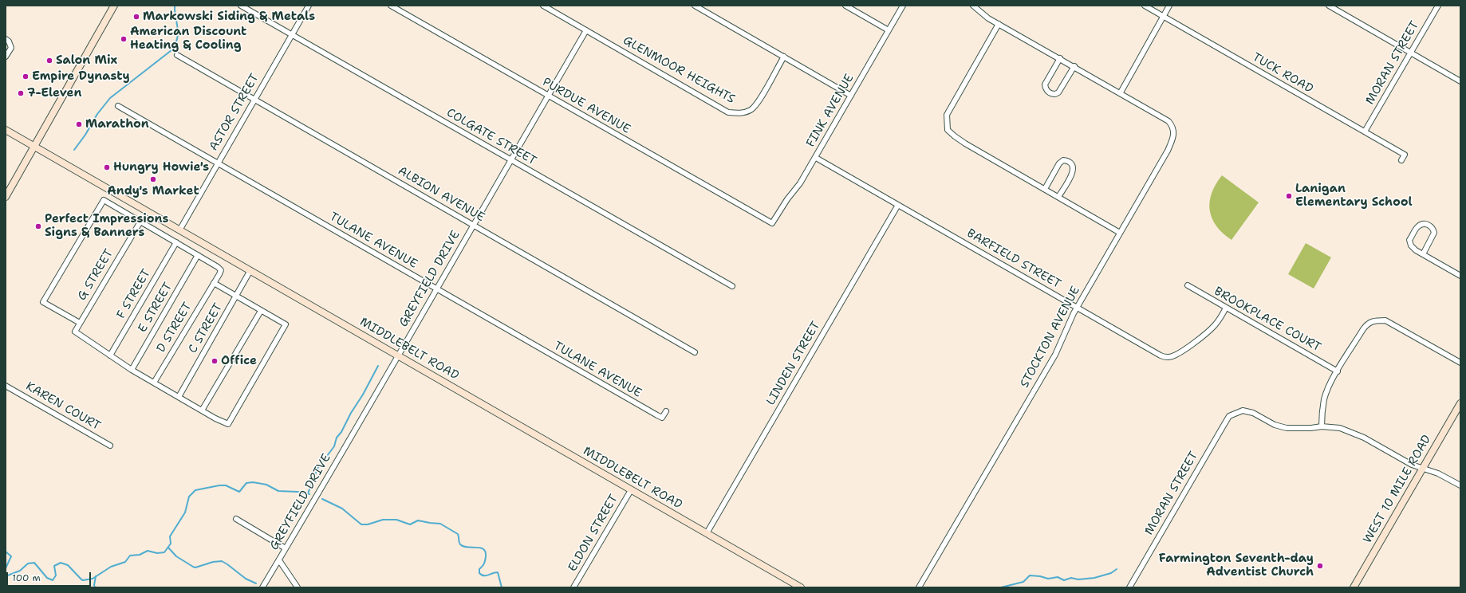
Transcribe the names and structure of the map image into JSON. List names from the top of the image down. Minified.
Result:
{"streets":{"street":["MORAN STREET","GLENMOOR HEIGHTS","TUCK ROAD","PURDUE AVENUE","FINK AVENUE","ASTOR STREET","COLGATE STREET","ALBION AVENUE","TULANE AVENUE","BARFIELD STREET","G STREET","GREYFIELD DRIVE","F STREET","E STREET","BROOKPLACE COURT","D STREET","C STREET","STOCKTON AVENUE","MIDDLEBELT ROAD","LINDEN STREET","KAREN COURT","WEST 10 MILE ROAD","ELDON STREET"]},"crossings":[["MORAN STREET","TUCK ROAD"],["GLENMOOR HEIGHTS","GREYFIELD DRIVE"],["PURDUE AVENUE","FINK AVENUE"],["PURDUE AVENUE","GREYFIELD DRIVE"],["FINK AVENUE","BARFIELD STREET"],["ASTOR STREET","COLGATE STREET"],["ASTOR STREET","ALBION AVENUE"],["ASTOR STREET","TULANE AVENUE"],["ASTOR STREET","MIDDLEBELT ROAD"],["COLGATE STREET","GREYFIELD DRIVE"],["ALBION AVENUE","GREYFIELD DRIVE"],["TULANE AVENUE","GREYFIELD DRIVE"],["BARFIELD STREET","BROOKPLACE COURT"],["BARFIELD STREET","STOCKTON AVENUE"],["BARFIELD STREET","LINDEN STREET"],["GREYFIELD DRIVE","MIDDLEBELT ROAD"],["E STREET","D STREET"],["C STREET","MIDDLEBELT ROAD"],["MIDDLEBELT ROAD","LINDEN STREET"],["MIDDLEBELT ROAD","ELDON STREET"]],"places":["Markowski Siding & Metals","American Discount Heating & Cooling","Salon Mix","Empire Dynasty","7-Eleven","Marathon","Hungry Howie's","Andy's Market","Lanigan Elementary School","Perfect Impressions Signs & Banners","Office","Farmington Seventh-day Adventist Church"],"scale_bar":"100 m"}
